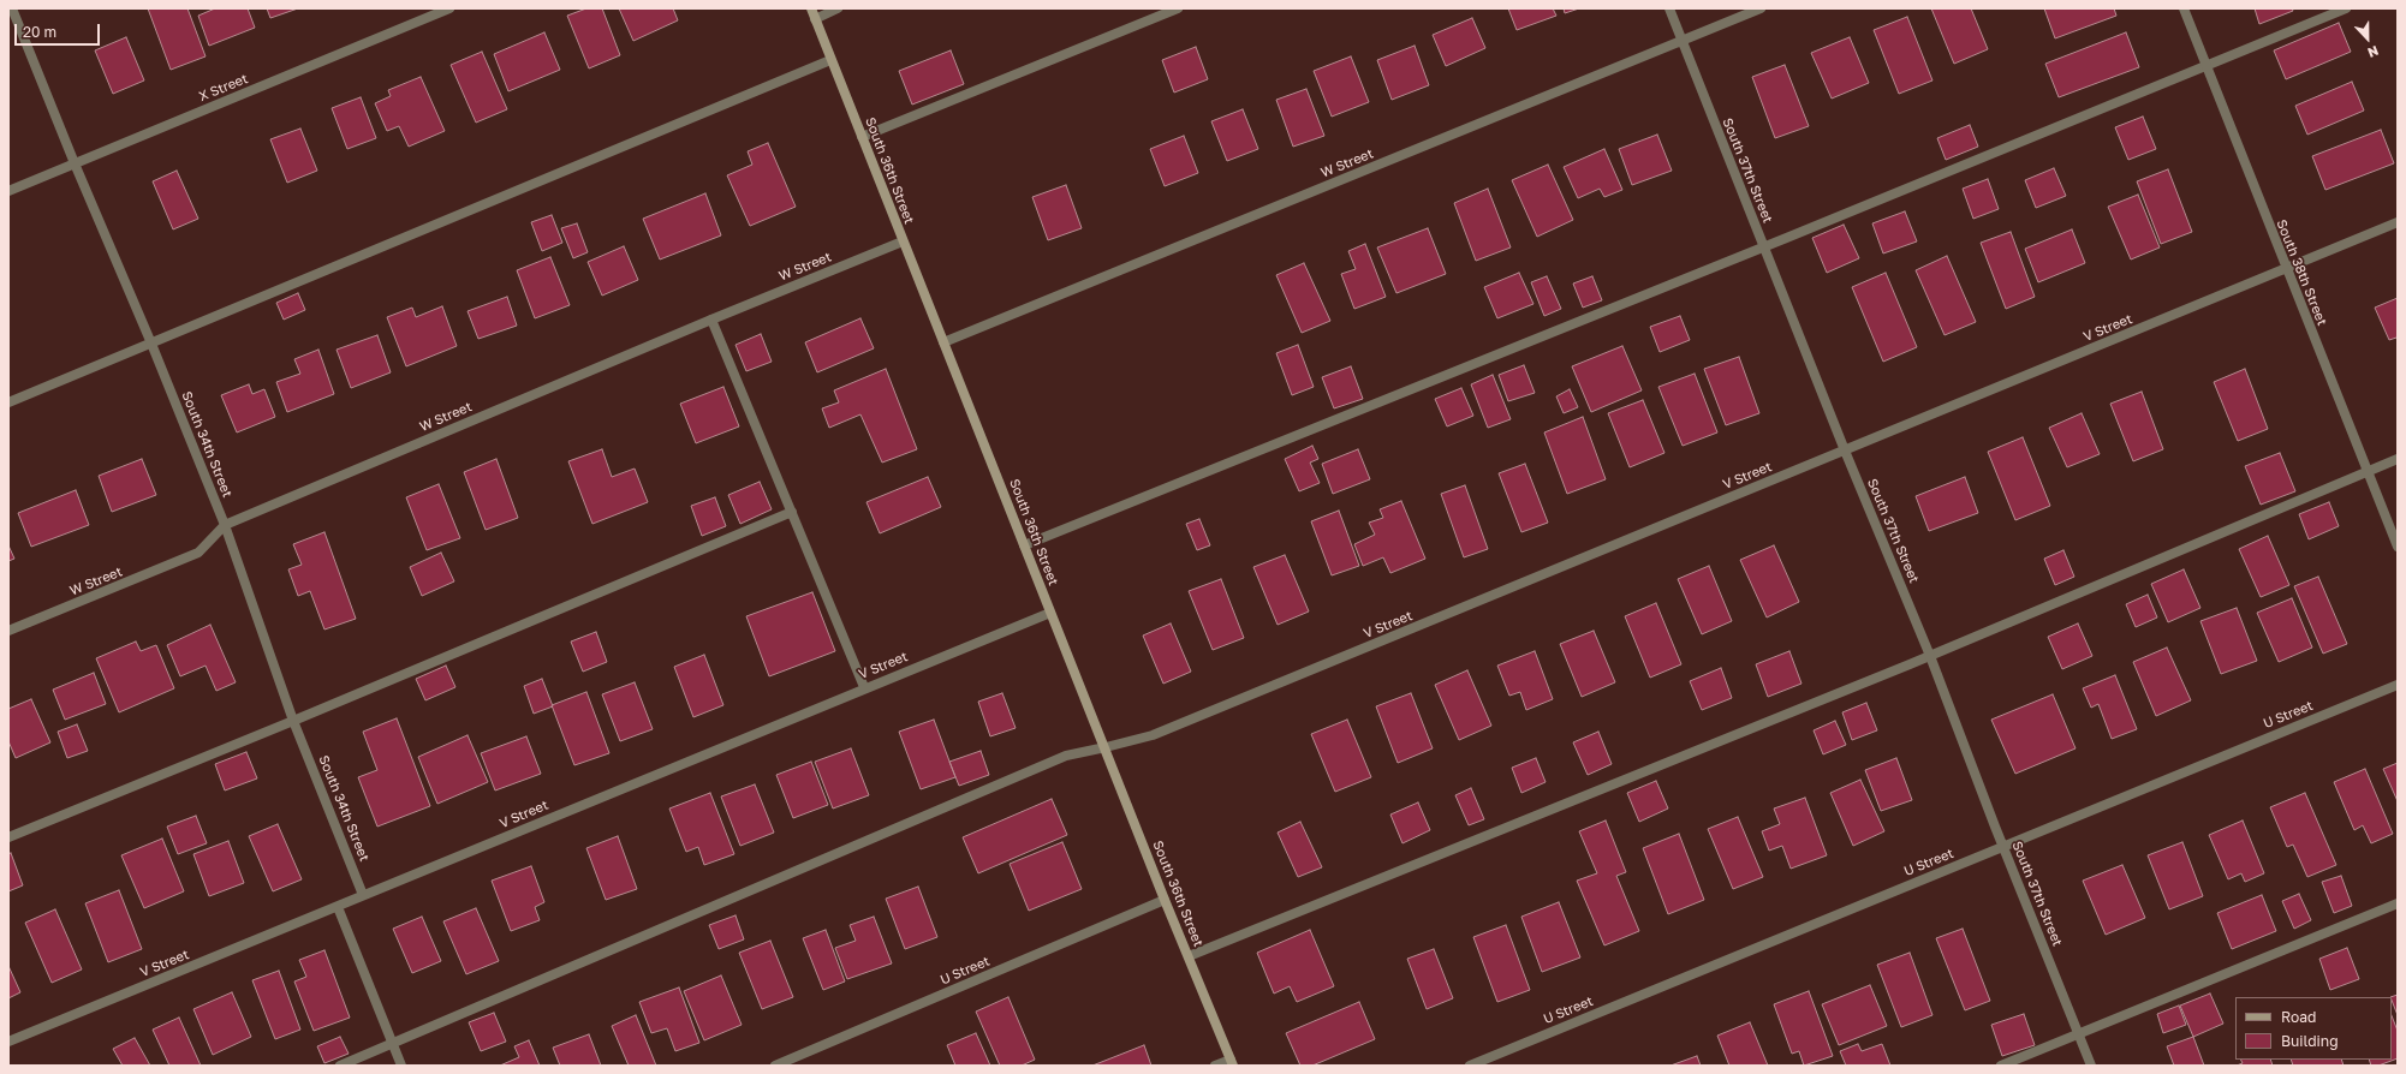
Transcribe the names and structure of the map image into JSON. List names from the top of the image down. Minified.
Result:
{"streets":{"main road":["South 36th Street"],"street":["X Street","W Street","South 37th Street","South 38th Street","V Street","South 34th Street","U Street"]},"crossings":[["X Street","South 34th Street"],["W Street","South 36th Street"],["W Street","South 37th Street"],["W Street","South 34th Street"],["South 36th Street","V Street"],["South 36th Street","U Street"],["South 37th Street","V Street"],["South 37th Street","U Street"],["South 38th Street","V Street"],["V Street","South 34th Street"]],"legend":["Road","Building"],"scale_bar":"20 m","north":"bottom"}
